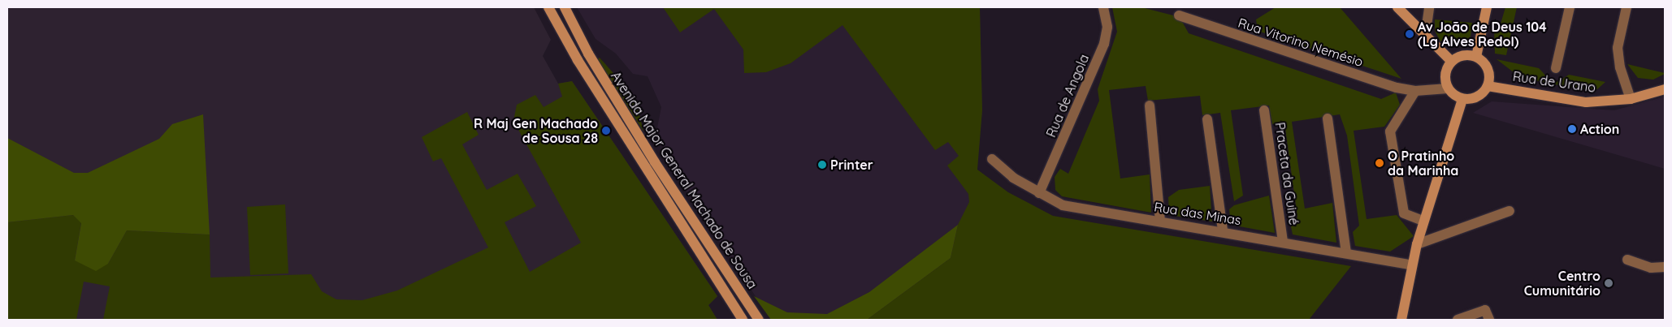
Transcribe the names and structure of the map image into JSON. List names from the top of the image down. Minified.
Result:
{"streets":{"street":["Rua Vitorino Nemésio","Rua de Urano","Rua de Angola","Praceta da Guiné","Avenida Major General Machado de Sousa","Rua das Minas"]},"crossings":[["Rua Vitorino Nemésio","Rua de Urano"],["Rua de Angola","Rua das Minas"],["Praceta da Guiné","Rua das Minas"]],"places":["Av João de Deus 104 (Lg Alves Redol)","Action","R Maj Gen Machado de Sousa 28","O Pratinho da Marinha","Printer","Centro Cumunitário"]}
